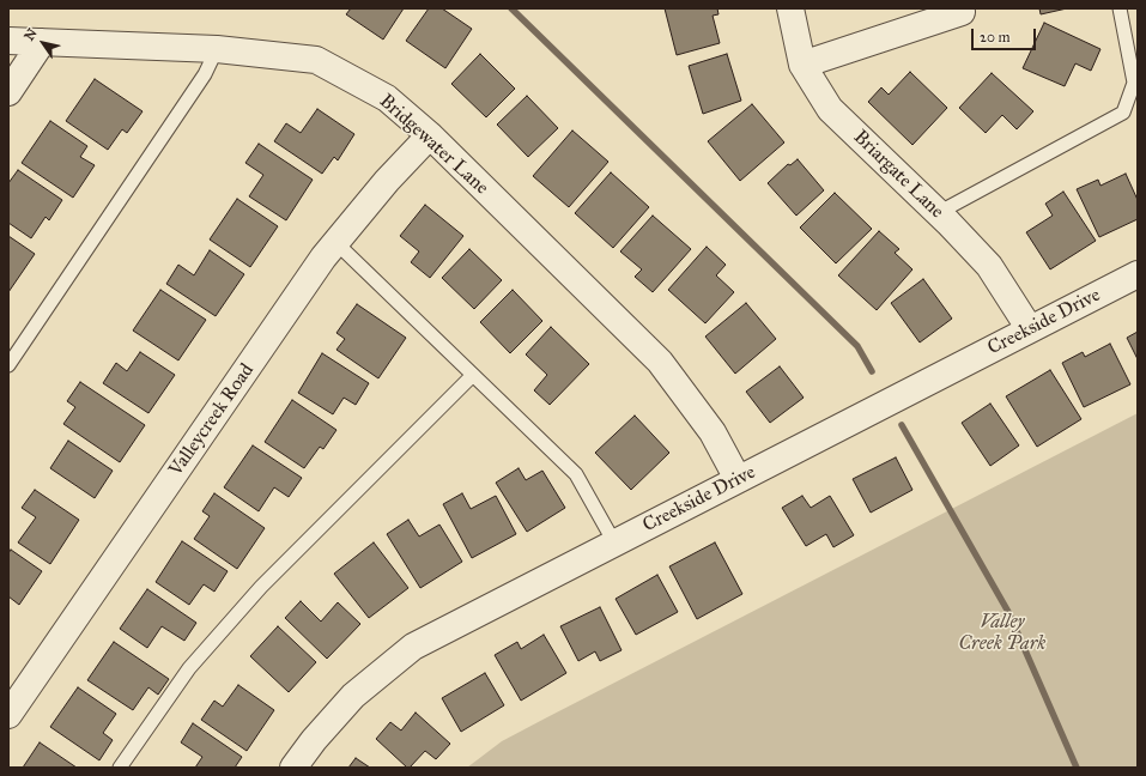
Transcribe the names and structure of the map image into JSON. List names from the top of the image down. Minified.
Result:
{"streets":{"street":["Bridgewater Lane","Briargate Lane","Creekside Drive","Valleycreek Road"]},"crossings":[["Bridgewater Lane","Creekside Drive"],["Bridgewater Lane","Valleycreek Road"],["Briargate Lane","Creekside Drive"]],"parks":["Valley Creek Park"],"scale_bar":"20 m","north":"top left"}
